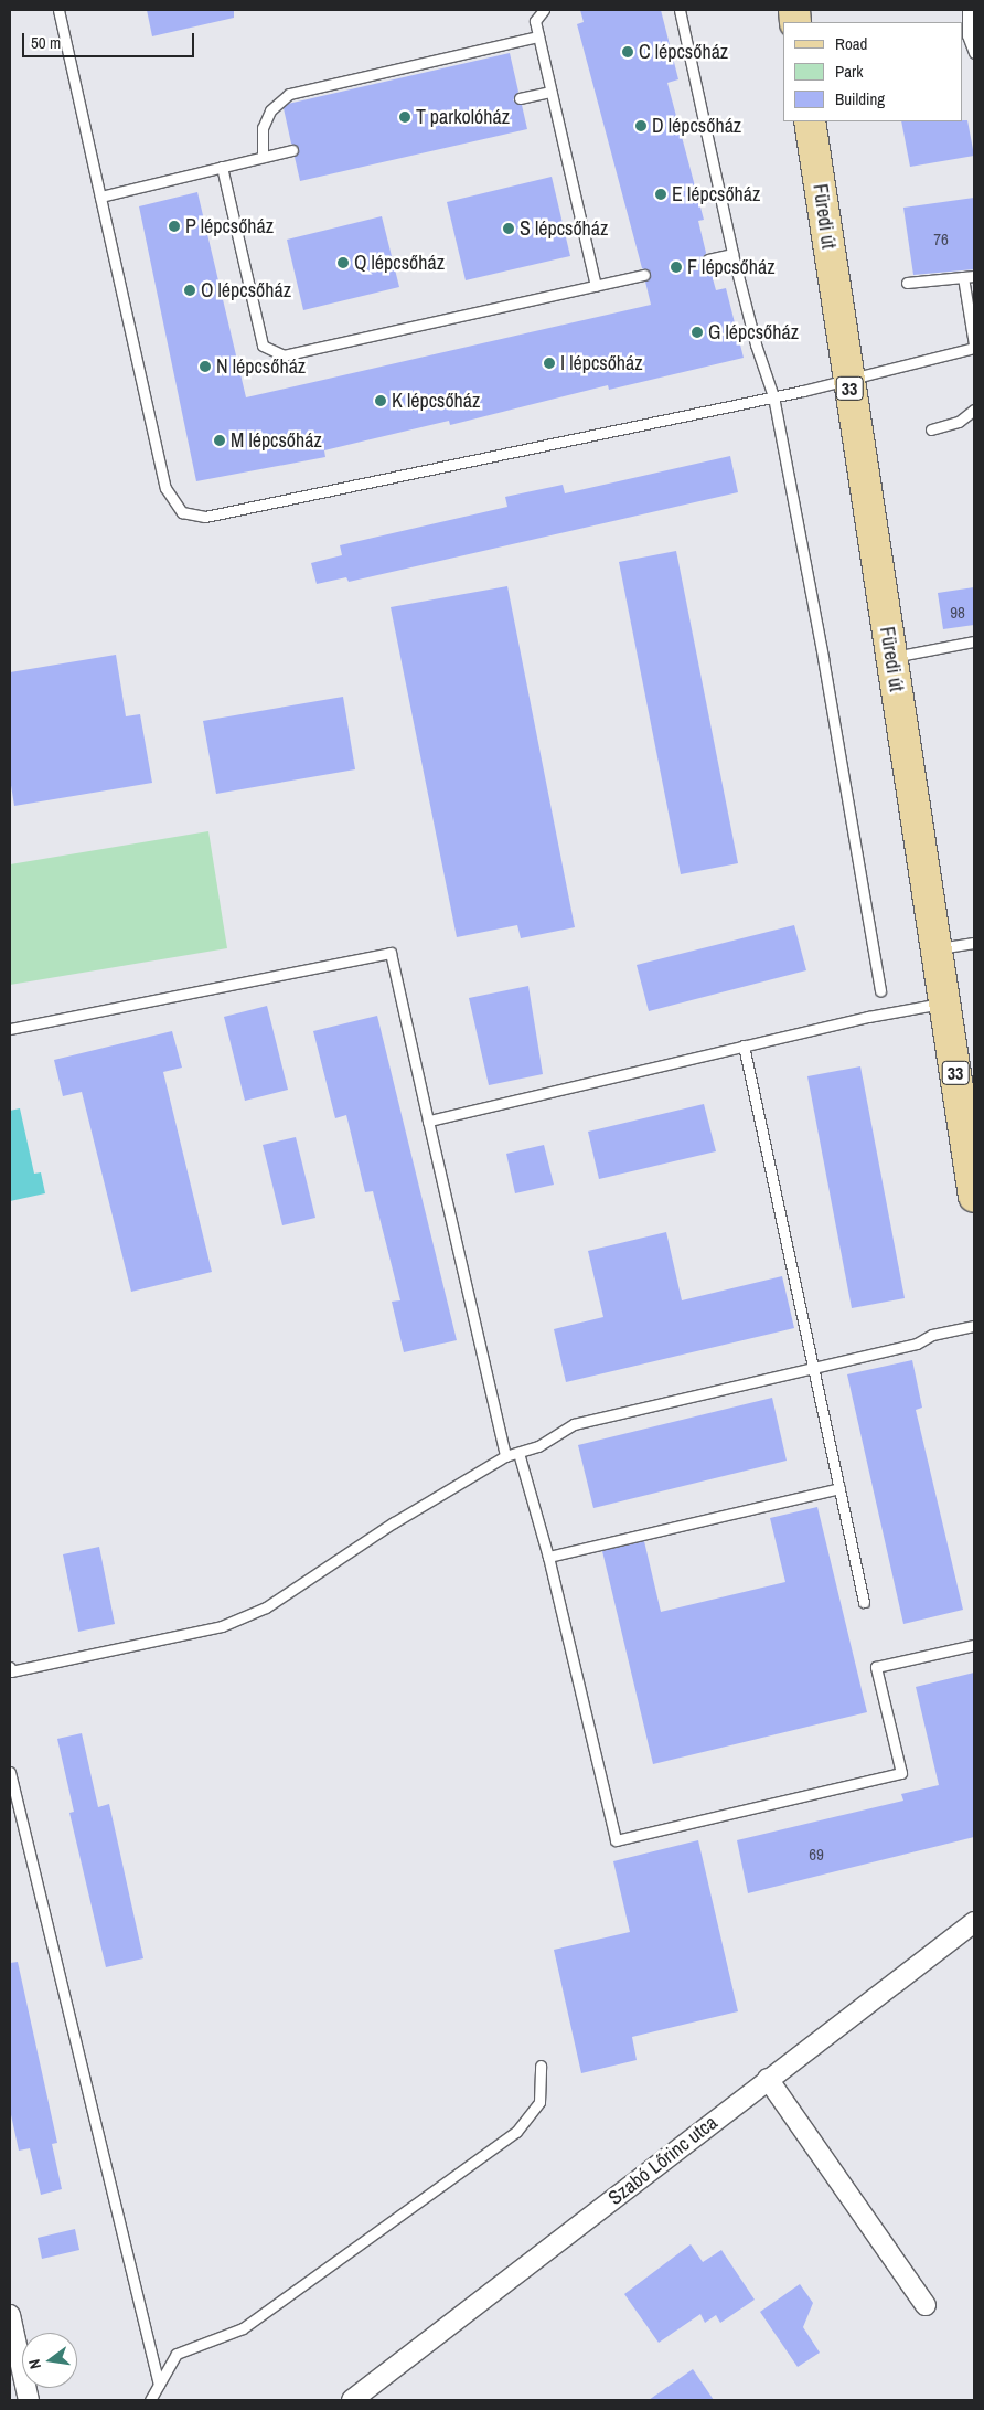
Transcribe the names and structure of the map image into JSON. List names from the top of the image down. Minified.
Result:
{"streets":{"main road":["Füredi út","33"],"street":["Szabó Lőrinc utca"]},"places":["C lépcsőház","T parkolóház","D lépcsőház","E lépcsőház","P lépcsőház","S lépcsőház","Q lépcsőház","F lépcsőház","O lépcsőház","G lépcsőház","I lépcsőház","N lépcsőház","K lépcsőház","M lépcsőház"],"house_numbers":["76","98","69"],"legend":["Road","Park","Building"],"scale_bar":"50 m","north":"left"}
